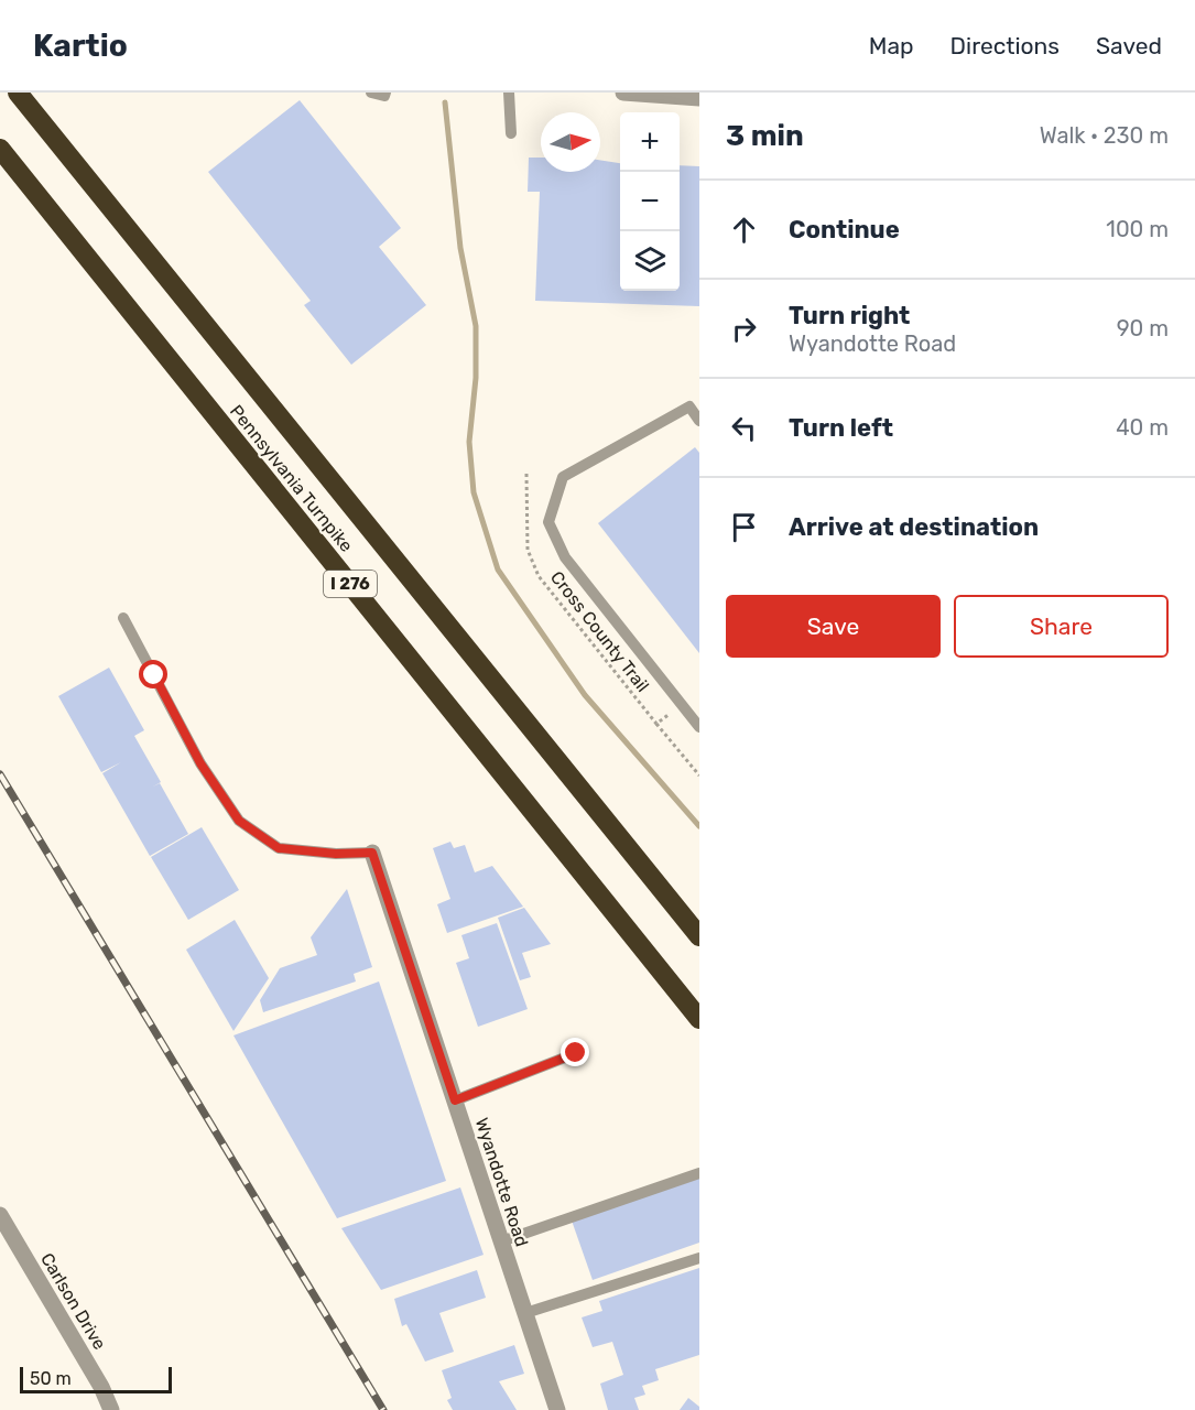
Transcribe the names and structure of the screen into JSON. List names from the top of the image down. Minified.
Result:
{"streets":{"highway":["Pennsylvania Turnpike","I 276"],"street":["Wyandotte Road","Carlson Drive"],"path":["Cross County Trail"]},"scale_bar":"50 m","north":"right","page":{"header":"Kartio","nav":["Map","Directions","Saved"],"heading":["3 min","Walk · 230 m"],"map_buttons":["+","−"],"list":[["Continue","100 m"],["Turn right","Wyandotte Road","90 m"],["Turn left","40 m"],"Arrive at destination"],"buttons":["Save","Share"],"scale":"50 m"}}
